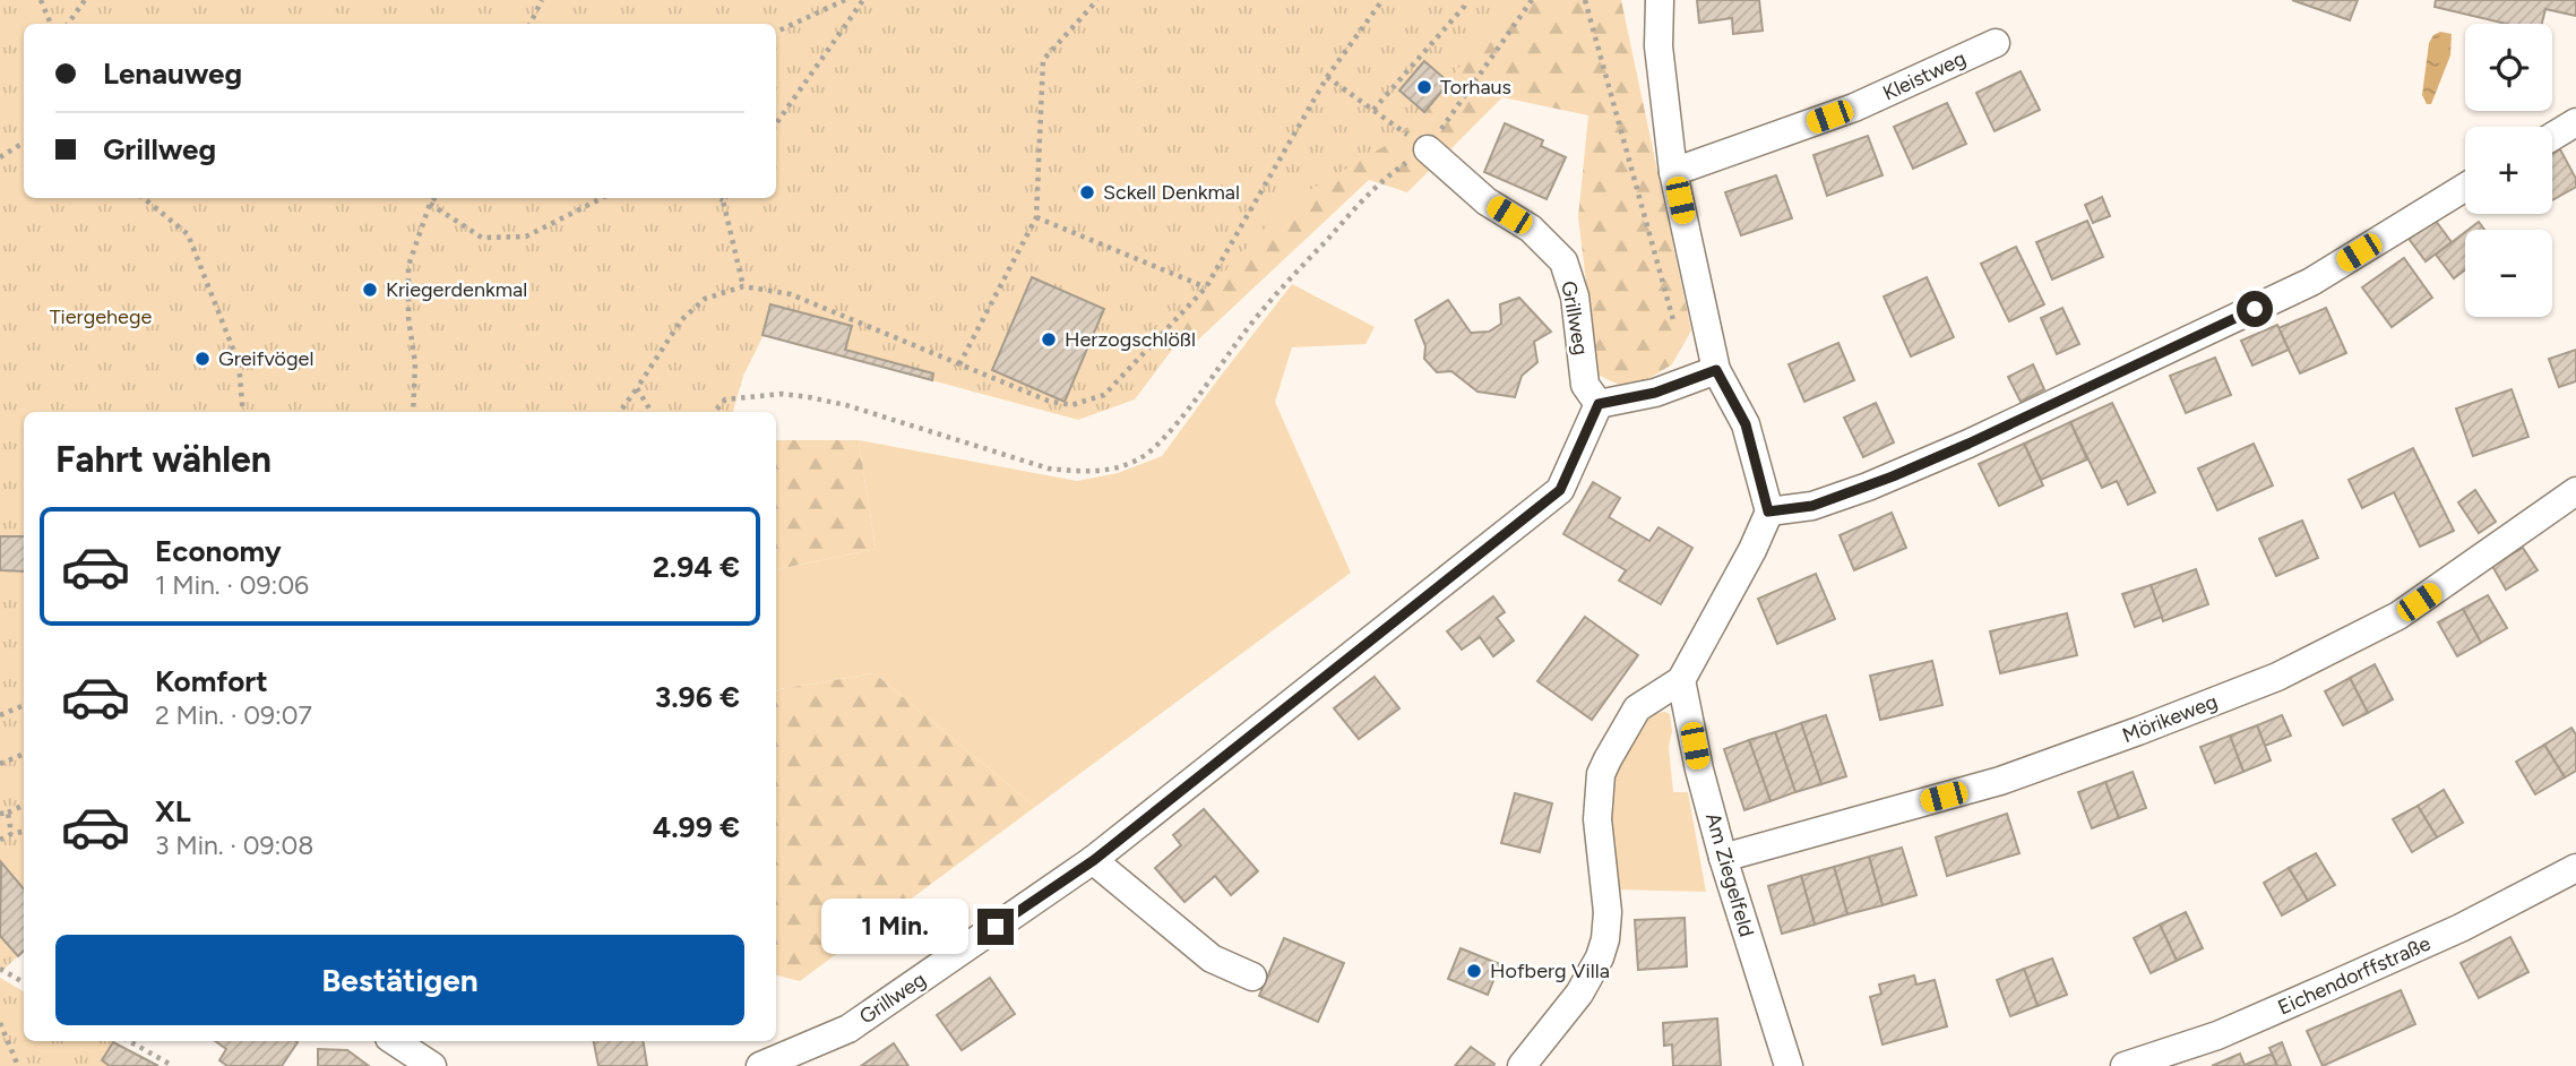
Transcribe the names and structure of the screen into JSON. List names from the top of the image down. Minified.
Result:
{"streets":{"street":["Kleistweg","Grillweg","Mörikeweg","Am Ziegelfeld","Eichendorffstraße"]},"crossings":[["Mörikeweg","Am Ziegelfeld"]],"parks":["Tiergehege"],"places":["Torhaus","Sckell Denkmal","Kriegerdenkmal","Herzogschlößl","Greifvögel","Hofberg Villa"],"page":{"map_buttons":["+","−"],"banner":["Lenauweg","Grillweg"],"heading":"Fahrt wählen","list":[{"name":"Economy","note":"1 Min. · 09:06","value":"2.94 €"},{"name":"Komfort","note":"2 Min. · 09:07","value":"3.96 €"},{"name":"XL","note":"3 Min. · 09:08","value":"4.99 €"}],"bubble":"1 Min.","buttons":"Bestätigen"}}
